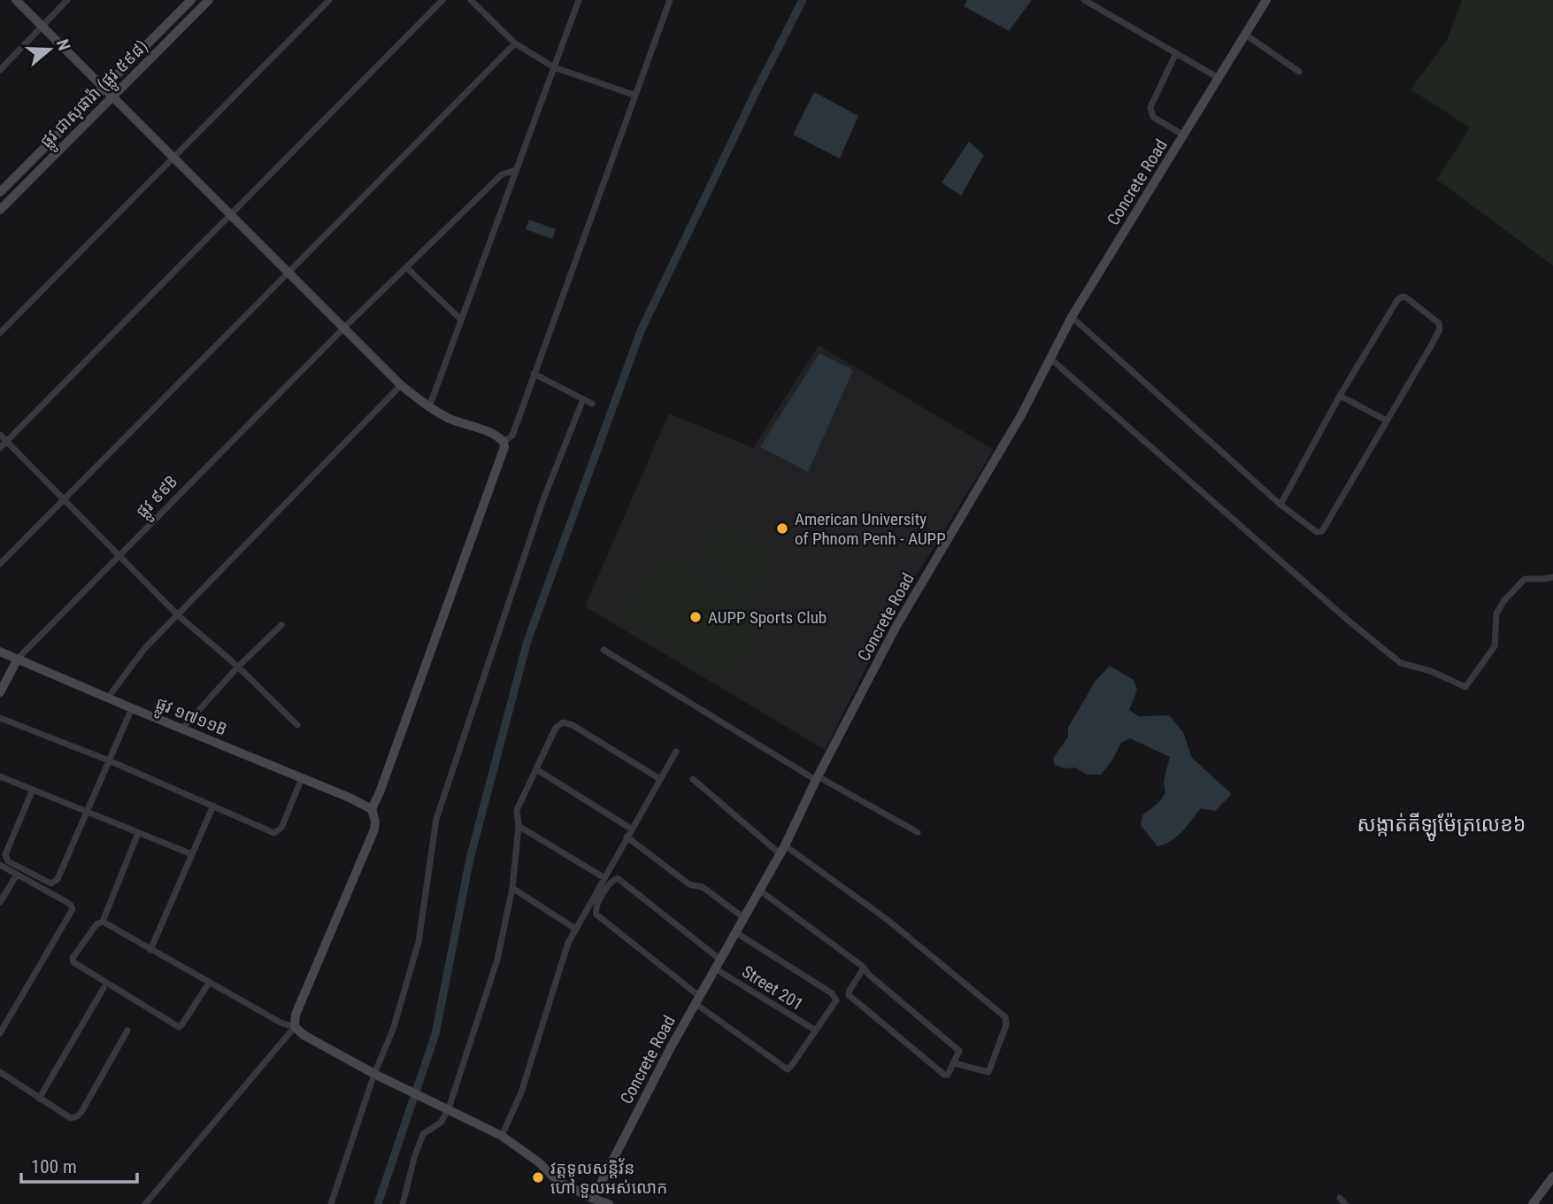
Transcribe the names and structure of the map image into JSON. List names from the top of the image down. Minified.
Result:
{"streets":{"street":["ផ្លូវ ជាសុផារ៉ា (ផ្លូវ ៥៩៨)","Concrete Road","ផ្លូវ ៩៩B","ផ្លូវ ១៧១១B","Street 201"]},"crossings":[["Concrete Road","Street 201"],["ផ្លូវ ៩៩B","ផ្លូវ ១៧១១B"]],"districts":["សង្កាត់គីឡូម៉ែត្រលេខ៦"],"places":["American University of Phnom Penh - AUPP","AUPP Sports Club","វត្តទូលសន្តិវ័ន ហៅ ទួលអស់លោក"],"scale_bar":"100 m","north":"right"}
